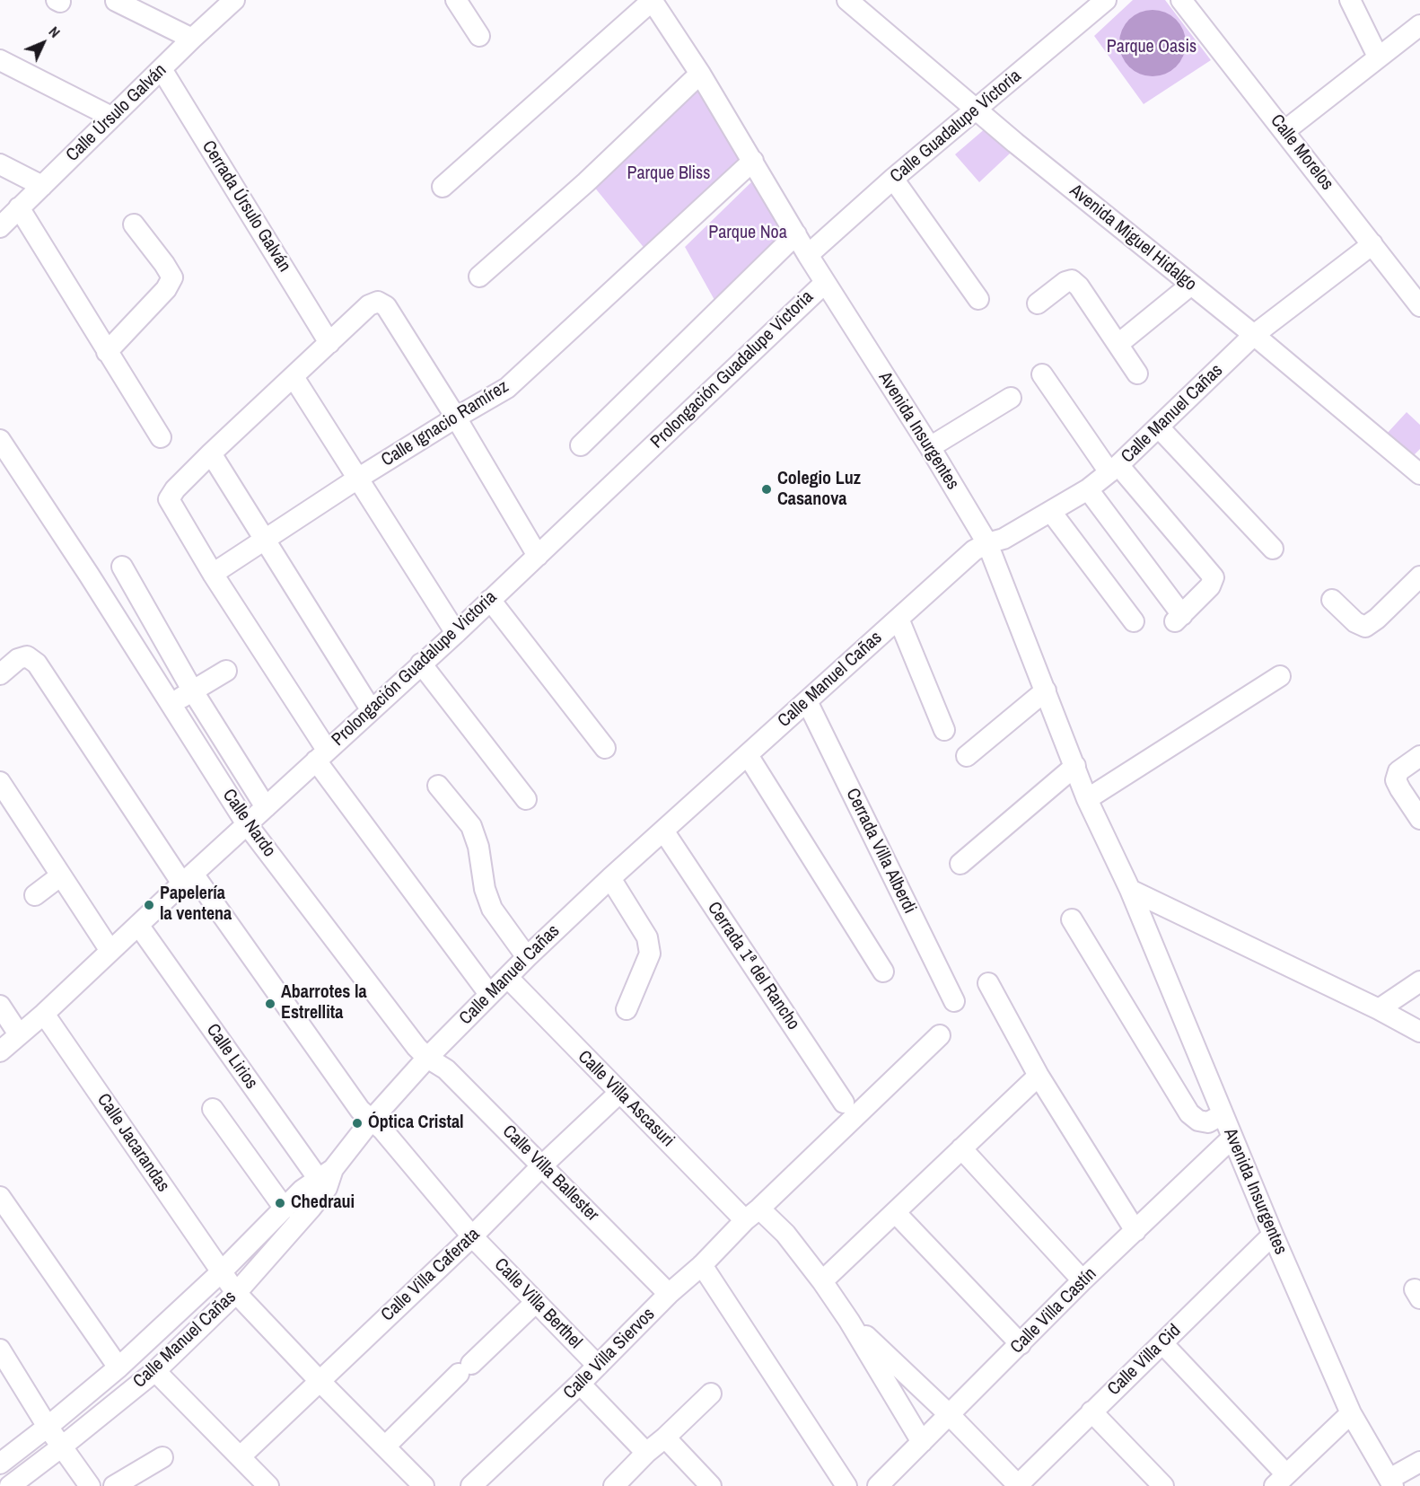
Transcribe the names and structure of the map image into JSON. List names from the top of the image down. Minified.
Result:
{"streets":{"street":["Calle Úrsulo Galván","Calle Guadalupe Victoria","Calle Morelos","Cerrada Úrsulo Galván","Avenida Miguel Hidalgo","Prolongación Guadalupe Victoria","Calle Manuel Cañas","Calle Ignacio Ramírez","Avenida Insurgentes","Calle Nardo","Cerrada Villa Alberdi","Cerrada 1ª del Rancho","Calle Lirios","Calle Villa Ascasuri","Calle Jacarandas","Calle Villa Ballester","Calle Villa Caferata","Calle Villa Berthel","Calle Villa Castín","Calle Villa Siervos","Calle Villa Cid"]},"crossings":[["Calle Úrsulo Galván","Cerrada Úrsulo Galván"],["Calle Guadalupe Victoria","Avenida Miguel Hidalgo"],["Calle Guadalupe Victoria","Avenida Insurgentes"],["Calle Morelos","Calle Manuel Cañas"],["Avenida Miguel Hidalgo","Calle Manuel Cañas"],["Prolongación Guadalupe Victoria","Avenida Insurgentes"],["Prolongación Guadalupe Victoria","Calle Nardo"],["Prolongación Guadalupe Victoria","Calle Lirios"],["Prolongación Guadalupe Victoria","Calle Jacarandas"],["Prolongación Guadalupe Victoria","Calle Villa Berthel"],["Calle Manuel Cañas","Avenida Insurgentes"],["Calle Manuel Cañas","Calle Nardo"],["Calle Manuel Cañas","Cerrada Villa Alberdi"],["Calle Manuel Cañas","Cerrada 1ª del Rancho"],["Calle Manuel Cañas","Calle Lirios"],["Calle Manuel Cañas","Calle Villa Ascasuri"],["Calle Manuel Cañas","Calle Jacarandas"],["Calle Manuel Cañas","Calle Villa Ballester"],["Calle Manuel Cañas","Calle Villa Berthel"],["Calle Ignacio Ramírez","Avenida Insurgentes"],["Avenida Insurgentes","Calle Villa Castín"],["Avenida Insurgentes","Calle Villa Cid"],["Calle Nardo","Calle Villa Ballester"],["Calle Villa Ascasuri","Calle Villa Caferata"],["Calle Villa Ascasuri","Calle Villa Castín"],["Calle Villa Ascasuri","Calle Villa Siervos"],["Calle Jacarandas","Calle Villa Caferata"],["Calle Villa Ballester","Calle Villa Caferata"],["Calle Villa Ballester","Calle Villa Siervos"],["Calle Villa Caferata","Calle Villa Berthel"],["Calle Villa Berthel","Calle Villa Siervos"]],"parks":["Parque Oasis","Parque Bliss","Parque Noa"],"places":["Colegio Luz Casanova","Papelería la ventena","Abarrotes la Estrellita","Óptica Cristal","Chedraui"],"north":"top right"}
